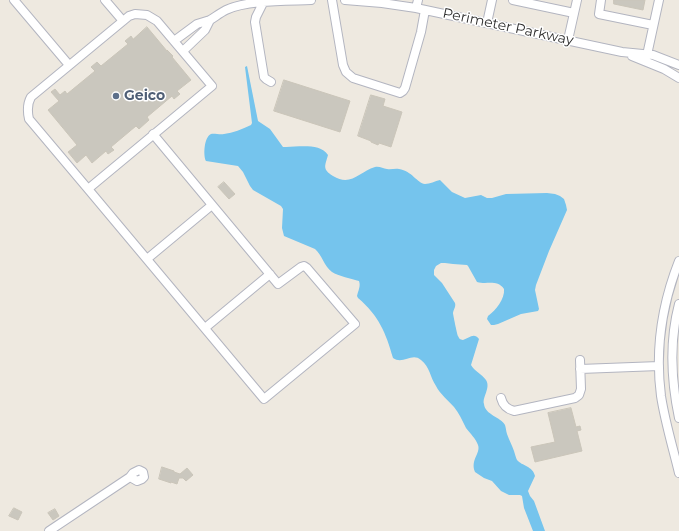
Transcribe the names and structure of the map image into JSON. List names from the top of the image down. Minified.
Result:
{"streets":{"street":["Perimeter Parkway"]},"places":["Geico"]}
